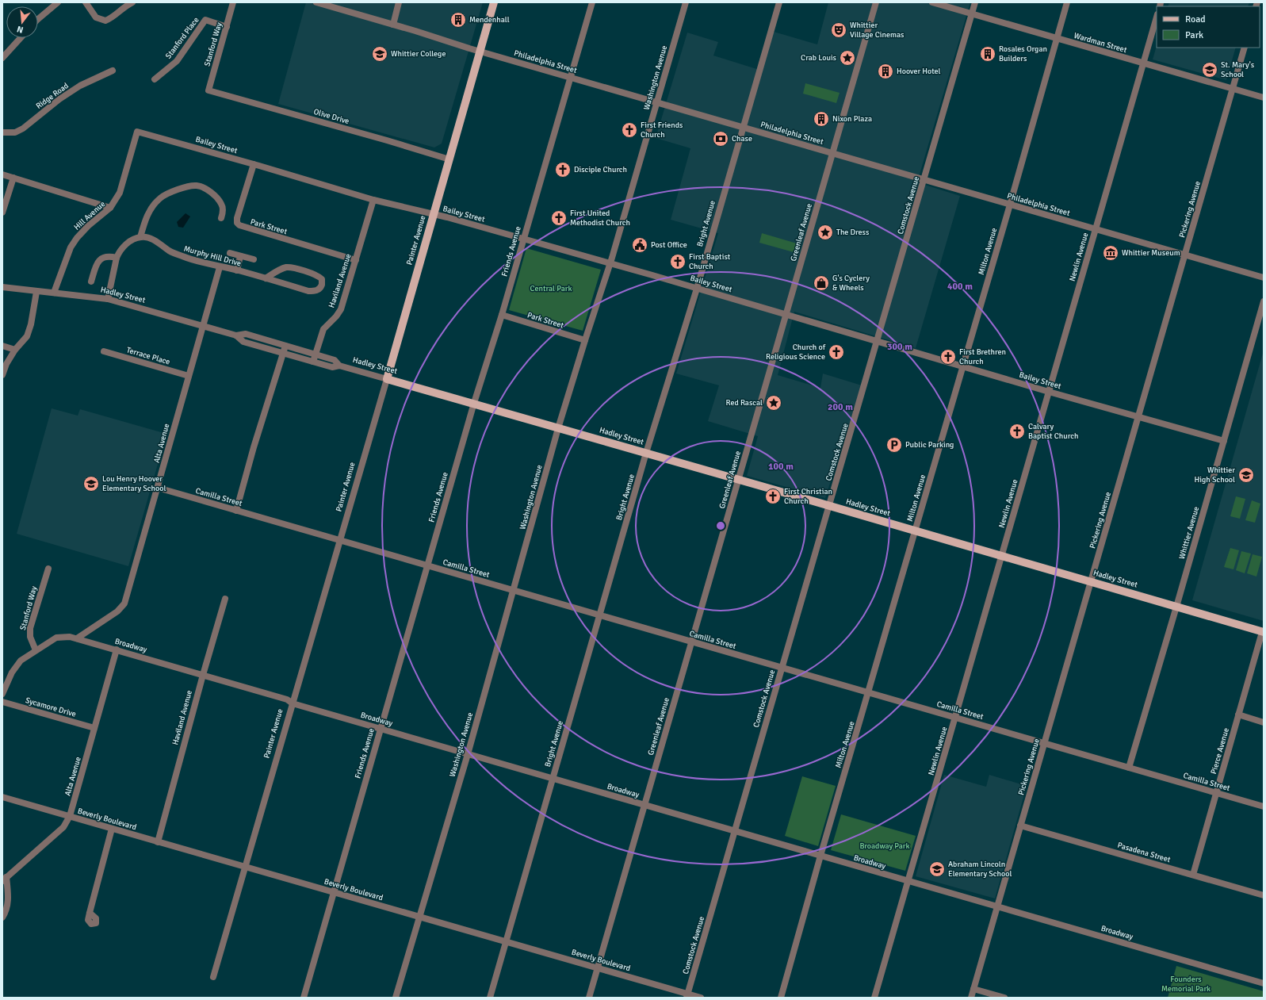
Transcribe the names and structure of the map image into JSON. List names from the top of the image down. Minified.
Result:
{"streets":{"main road":["Painter Avenue","Hadley Street"],"street":["Stanford Place","Wardman Street","Stanford Way","Philadelphia Street","Washington Avenue","Ridge Road","Olive Drive","Bailey Street","Comstock Avenue","Pickering Avenue","Hill Avenue","Bright Avenue","Park Street","Greenleaf Avenue","Friends Avenue","Milton Avenue","Murphy Hill Drive","Newlin Avenue","Haviland Avenue","Terrace Place","Alta Avenue","Camilla Street","Whittier Avenue","Broadway","Sycamore Drive","Pierce Avenue","Beverly Boulevard","Pasadena Street"]},"crossings":[["Stanford Place","Stanford Way"],["Wardman Street","Comstock Avenue"],["Wardman Street","Pickering Avenue"],["Wardman Street","Milton Avenue"],["Wardman Street","Newlin Avenue"],["Stanford Way","Olive Drive"],["Stanford Way","Broadway"],["Philadelphia Street","Washington Avenue"],["Philadelphia Street","Comstock Avenue"],["Philadelphia Street","Pickering Avenue"],["Philadelphia Street","Bright Avenue"],["Philadelphia Street","Greenleaf Avenue"],["Philadelphia Street","Painter Avenue"],["Philadelphia Street","Friends Avenue"],["Philadelphia Street","Milton Avenue"],["Philadelphia Street","Newlin Avenue"],["Washington Avenue","Bailey Street"],["Washington Avenue","Park Street"],["Washington Avenue","Hadley Street"],["Washington Avenue","Camilla Street"],["Washington Avenue","Broadway"],["Washington Avenue","Beverly Boulevard"],["Olive Drive","Painter Avenue"],["Bailey Street","Comstock Avenue"],["Bailey Street","Pickering Avenue"],["Bailey Street","Hill Avenue"],["Bailey Street","Bright Avenue"],["Bailey Street","Park Street"],["Bailey Street","Greenleaf Avenue"],["Bailey Street","Painter Avenue"],["Bailey Street","Friends Avenue"],["Bailey Street","Milton Avenue"],["Bailey Street","Newlin Avenue"],["Bailey Street","Haviland Avenue"],["Bailey Street","Whittier Avenue"],["Comstock Avenue","Hadley Street"],["Comstock Avenue","Camilla Street"],["Comstock Avenue","Broadway"],["Comstock Avenue","Beverly Boulevard"],["Pickering Avenue","Hadley Street"],["Pickering Avenue","Camilla Street"],["Pickering Avenue","Broadway"],["Pickering Avenue","Pasadena Street"],["Hill Avenue","Hadley Street"],["Bright Avenue","Hadley Street"],["Bright Avenue","Camilla Street"],["Bright Avenue","Broadway"],["Bright Avenue","Beverly Boulevard"],["Park Street","Friends Avenue"],["Park Street","Haviland Avenue"],["Greenleaf Avenue","Hadley Street"],["Greenleaf Avenue","Camilla Street"],["Greenleaf Avenue","Broadway"],["Greenleaf Avenue","Beverly Boulevard"],["Painter Avenue","Hadley Street"],["Painter Avenue","Camilla Street"],["Painter Avenue","Broadway"],["Painter Avenue","Beverly Boulevard"],["Friends Avenue","Hadley Street"],["Friends Avenue","Camilla Street"],["Friends Avenue","Broadway"],["Friends Avenue","Beverly Boulevard"],["Milton Avenue","Hadley Street"],["Milton Avenue","Camilla Street"],["Milton Avenue","Broadway"],["Murphy Hill Drive","Alta Avenue"],["Newlin Avenue","Hadley Street"],["Newlin Avenue","Camilla Street"],["Newlin Avenue","Broadway"],["Haviland Avenue","Hadley Street"],["Haviland Avenue","Broadway"],["Haviland Avenue","Beverly Boulevard"],["Hadley Street","Alta Avenue"],["Hadley Street","Whittier Avenue"],["Hadley Street","Pierce Avenue"],["Terrace Place","Alta Avenue"],["Alta Avenue","Camilla Street"],["Alta Avenue","Broadway"],["Alta Avenue","Sycamore Drive"],["Alta Avenue","Beverly Boulevard"],["Camilla Street","Whittier Avenue"],["Camilla Street","Pierce Avenue"],["Pierce Avenue","Pasadena Street"]],"parks":["Central Park","Broadway Park","Founders Memorial Park"],"places":{"building":["Mendenhall","Rosales Organ Builders","Hoover Hotel","Nixon Plaza"],"theatre":["Whittier Village Cinemas"],"school or university":["Whittier College","St. Mary's School","Whittier High School","Lou Henry Hoover Elementary School","Abraham Lincoln Elementary School"],"place":["Crab Louis","The Dress","Red Rascal"],"church":["First Friends Church","Disciple Church","First United Methodist Church","First Baptist Church","Church of Religious Science","First Brethren Church","Calvary Baptist Church","First Christian Church"],"bank":["Chase"],"public building":["Post Office"],"museum":["Whittier Museum"],"shop":["G's Cyclery & Wheels"],"parking":["Public Parking"]},"legend":["Road","Park"],"north":"bottom","rings":["400 m","300 m","200 m","100 m"]}
